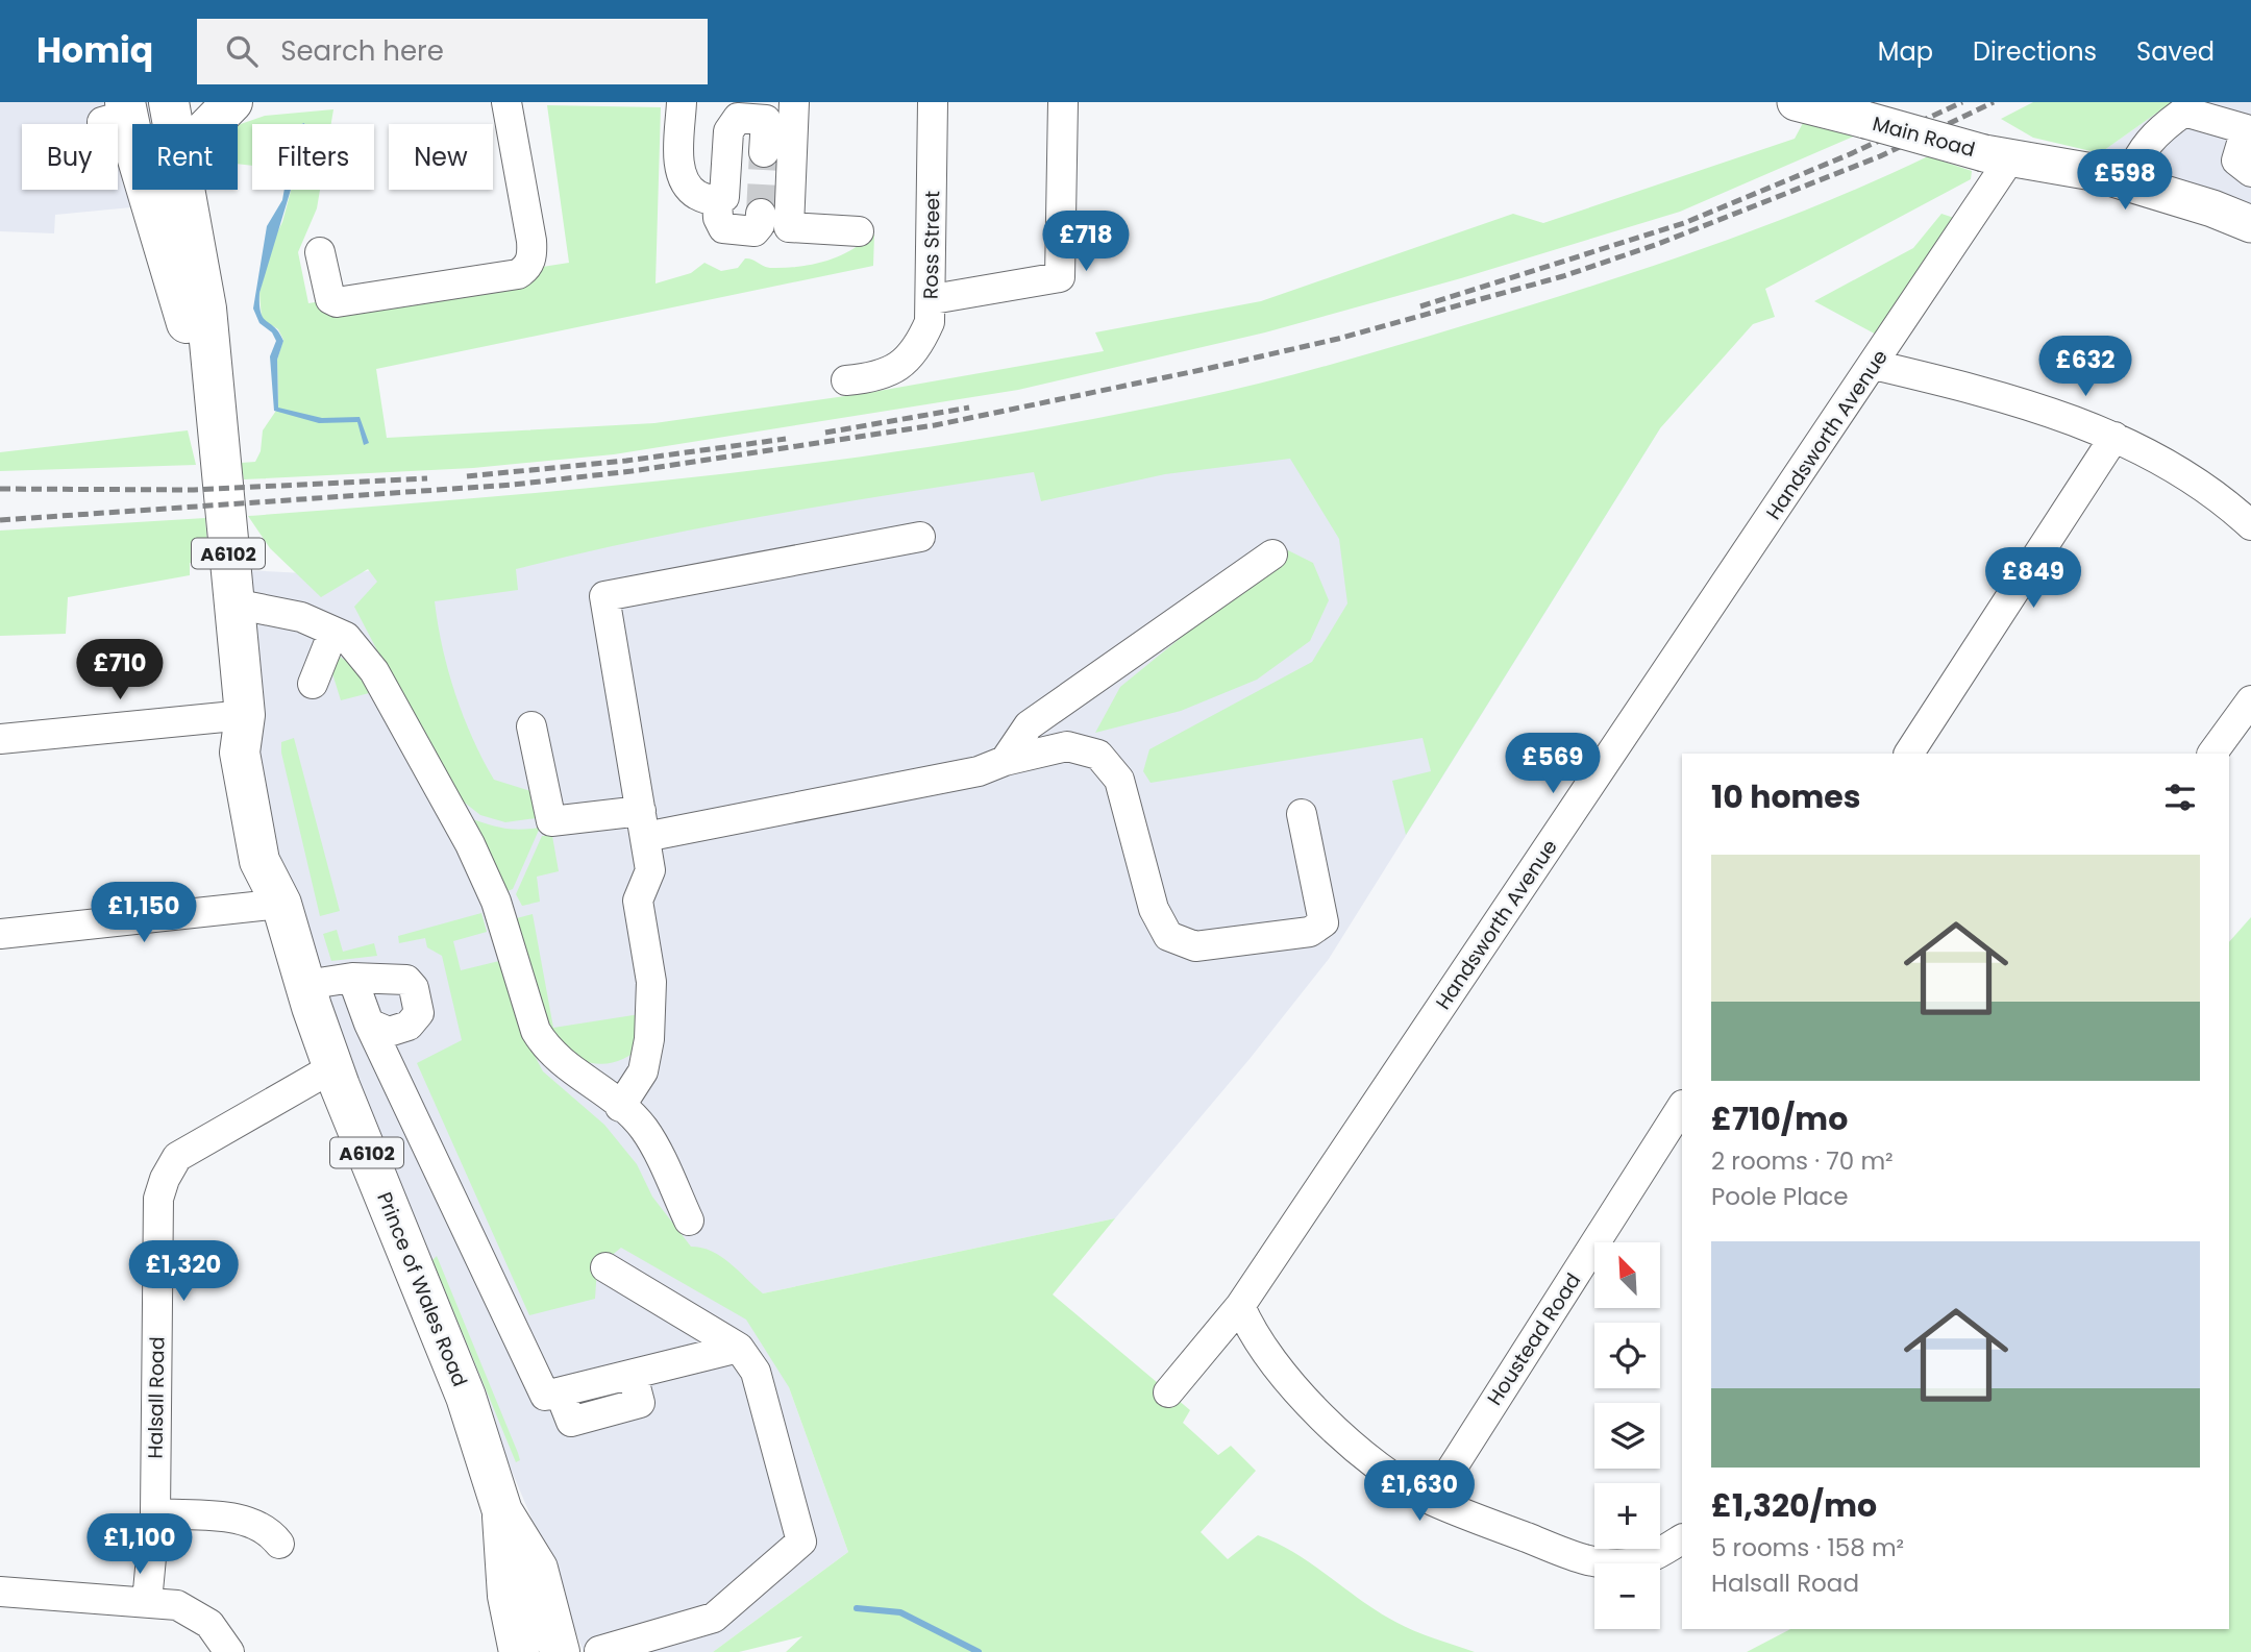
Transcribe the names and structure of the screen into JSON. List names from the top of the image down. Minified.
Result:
{"streets":{"highway":["A6102","Prince of Wales Road"],"main road":["Main Road"],"street":["Ross Street","Handsworth Avenue","Houstead Road","Halsall Road"]},"crossings":[["Main Road","Handsworth Avenue"],["Prince of Wales Road","Halsall Road"]],"north":"top left","page":{"header":"Homiq","search":"Search here","nav":["Map","Directions","Saved"],"chip":["Buy","Rent","Filters","New"],"price":["£598","£718","£632","£849","£710","£569","£1,150","£1,320","£1,630","£1,100"],"heading":"10 homes","list":[{"name":"£710/mo","note":"2 rooms · 70 m² · Poole Place"},{"name":"£1,320/mo","note":"5 rooms · 158 m² · Halsall Road"}],"map_buttons":["+","−"]}}
